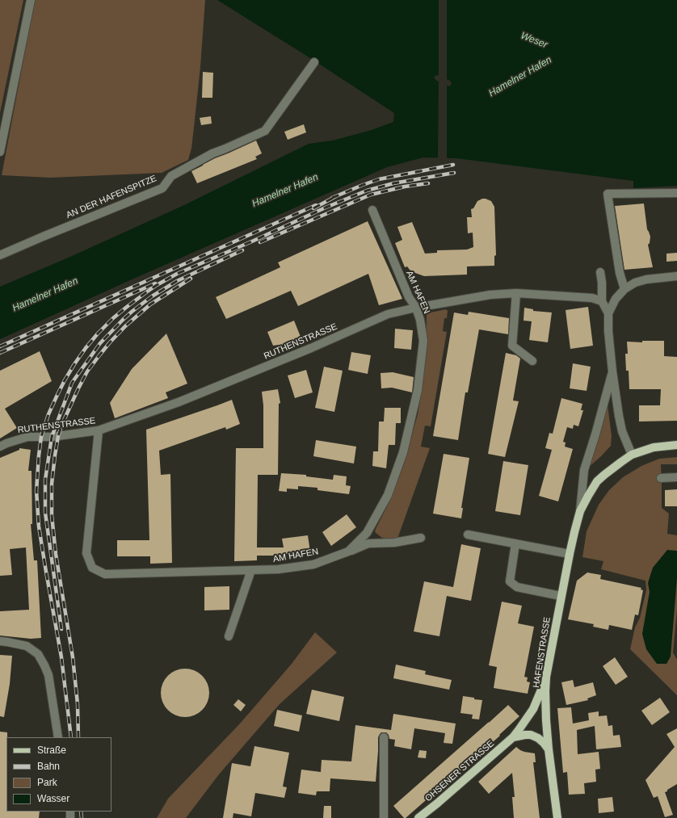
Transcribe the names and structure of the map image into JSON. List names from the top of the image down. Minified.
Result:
{"streets":{"main road":["HAFENSTRASSE","OHSENER STRASSE"],"street":["AN DER HAFENSPITZE","AM HAFEN","RUTHENSTRASSE"]},"crossings":[["AM HAFEN","RUTHENSTRASSE"],["HAFENSTRASSE","OHSENER STRASSE"]],"water":["Weser","Hamelner Hafen"],"legend":["Straße","Bahn","Park","Wasser"]}
